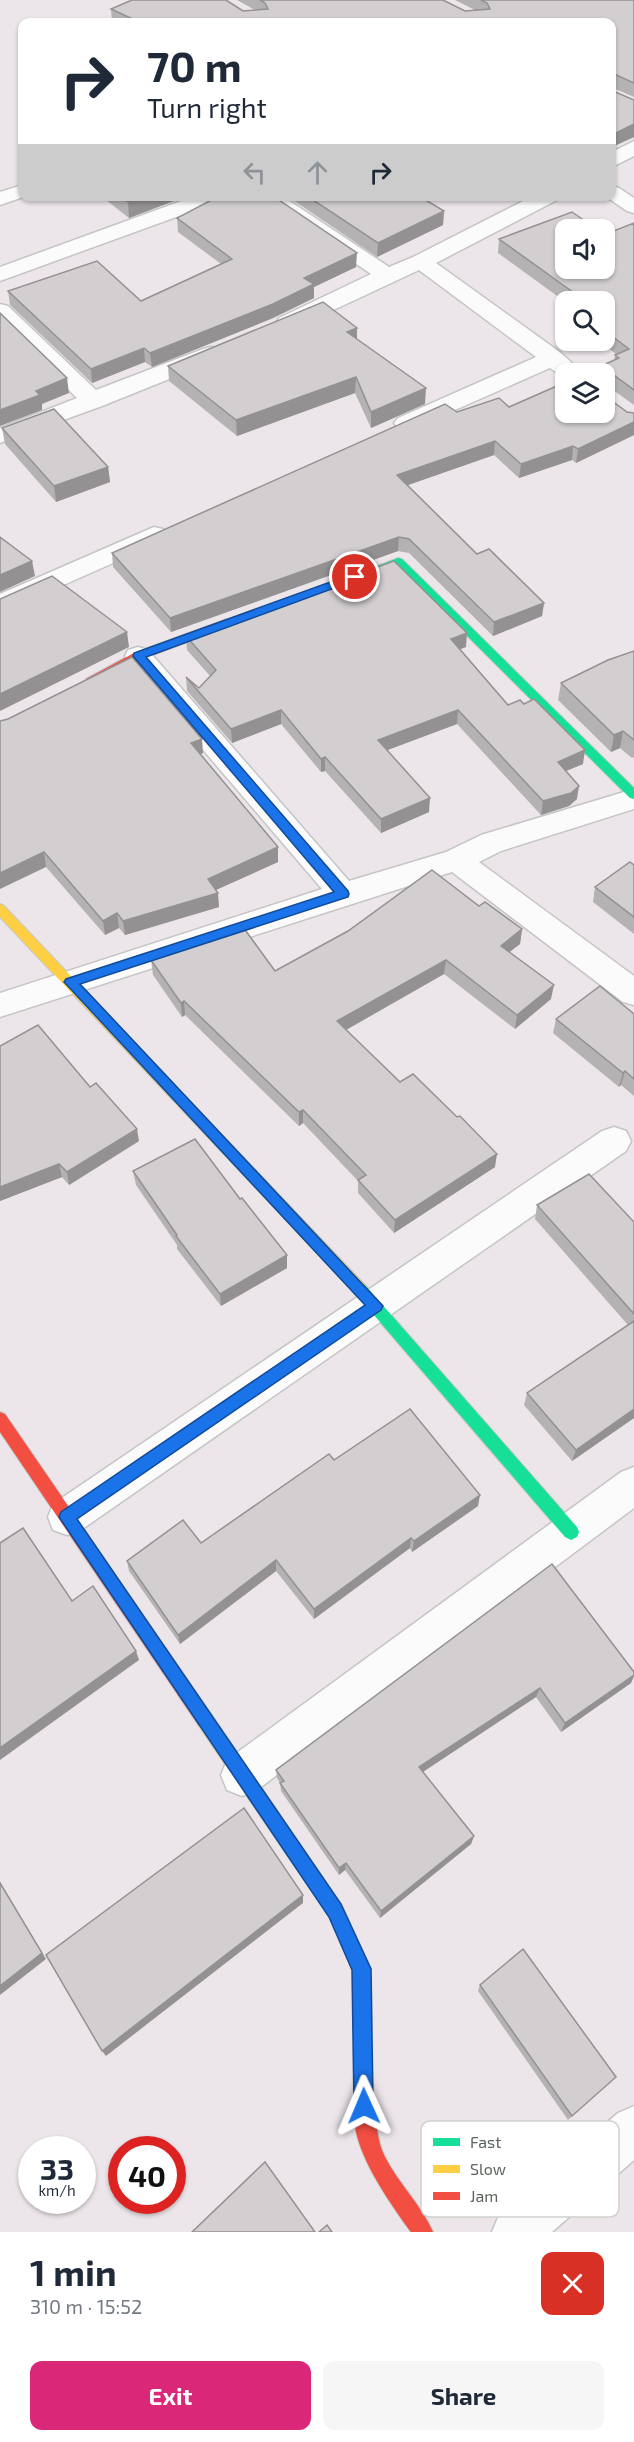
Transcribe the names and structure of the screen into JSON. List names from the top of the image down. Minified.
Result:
{"legend":["Fast","Slow","Jam"],"page":{"turn":["70 m","Turn right"],"speed":"33 km/h","limit":"40","heading":["1 min","310 m · 15:52"],"buttons":["Exit","Share"]}}
